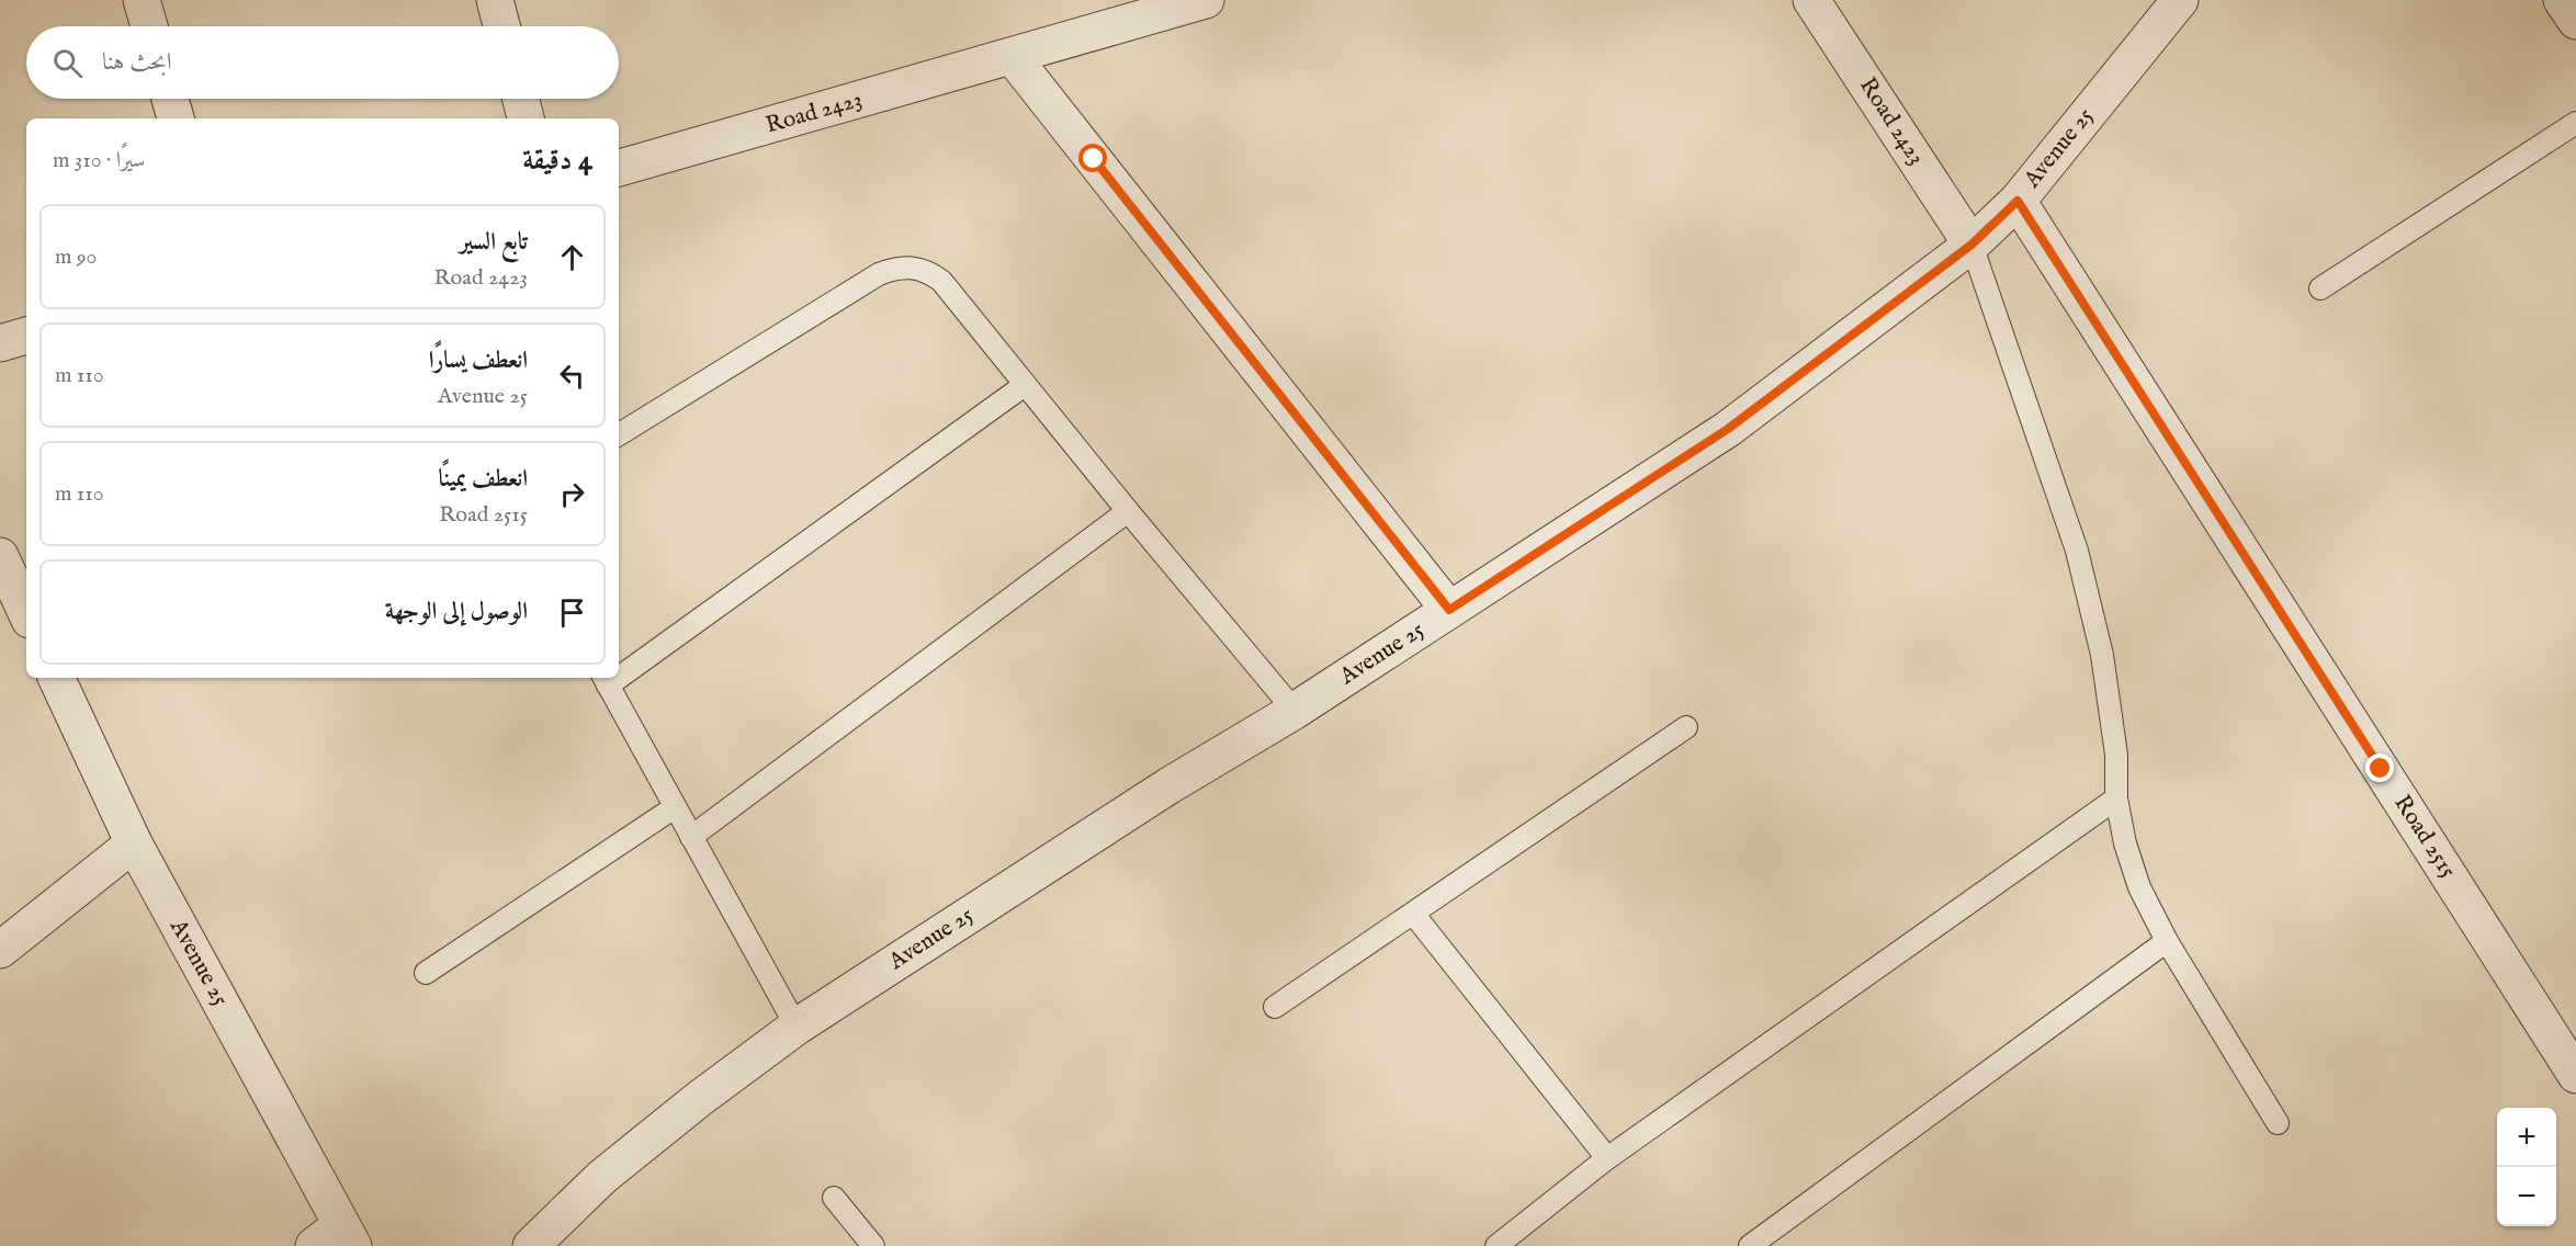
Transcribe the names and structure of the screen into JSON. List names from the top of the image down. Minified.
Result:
{"streets":{"street":["Road 2423","Avenue 25","Road 2515"]},"crossings":[["Road 2423","Avenue 25"],["Avenue 25","Road 2515"]],"page":{"search":"ابحث هنا","heading":["4 دقيقة","سيرًا · 310 m"],"list":[["تابع السير","Road 2423","90 m"],["انعطف يسارًا","Avenue 25","110 m"],["انعطف يمينًا","Road 2515","110 m"],"الوصول إلى الوجهة"],"map_buttons":["+","−"]}}
